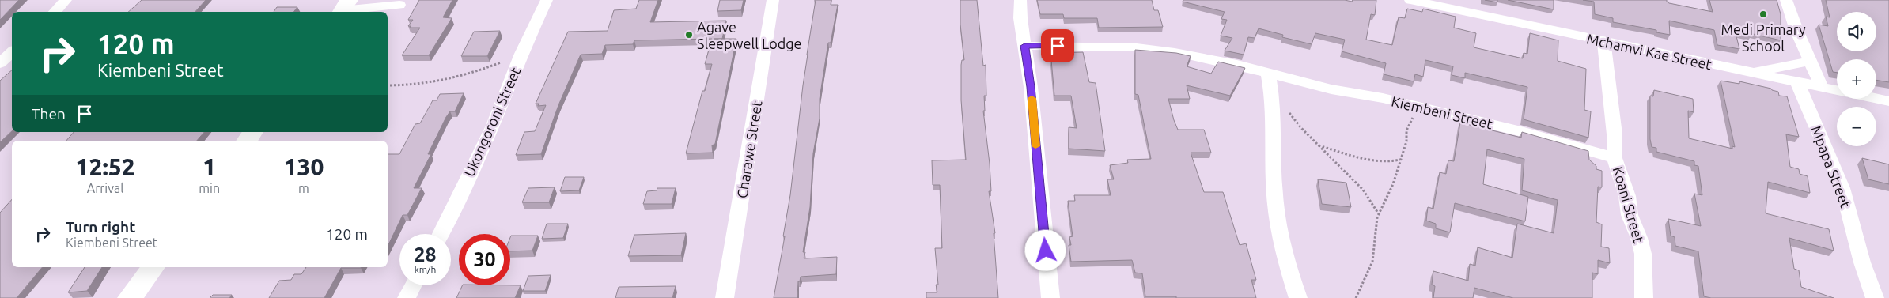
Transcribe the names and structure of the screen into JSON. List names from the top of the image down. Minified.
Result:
{"streets":{"street":["Mchamvi Kae Street","Kiembeni Street","Ukongoroni Street","Charawe Street","Mpapa Street","Koani Street"]},"crossings":[["Mchamvi Kae Street","Mpapa Street"],["Mchamvi Kae Street","Koani Street"],["Kiembeni Street","Koani Street"]],"places":["Medi Primary School","Agave Sleepwell Lodge"],"page":{"map_buttons":["+","−"],"turn":["120 m","Kiembeni Street"],"then":"Then","eta":["12:52","Arrival","1","min","130","m"],"list":[{"name":"Turn right","note":"Kiembeni Street","value":"120 m"}],"speed":"28 km/h","limit":"30"}}
